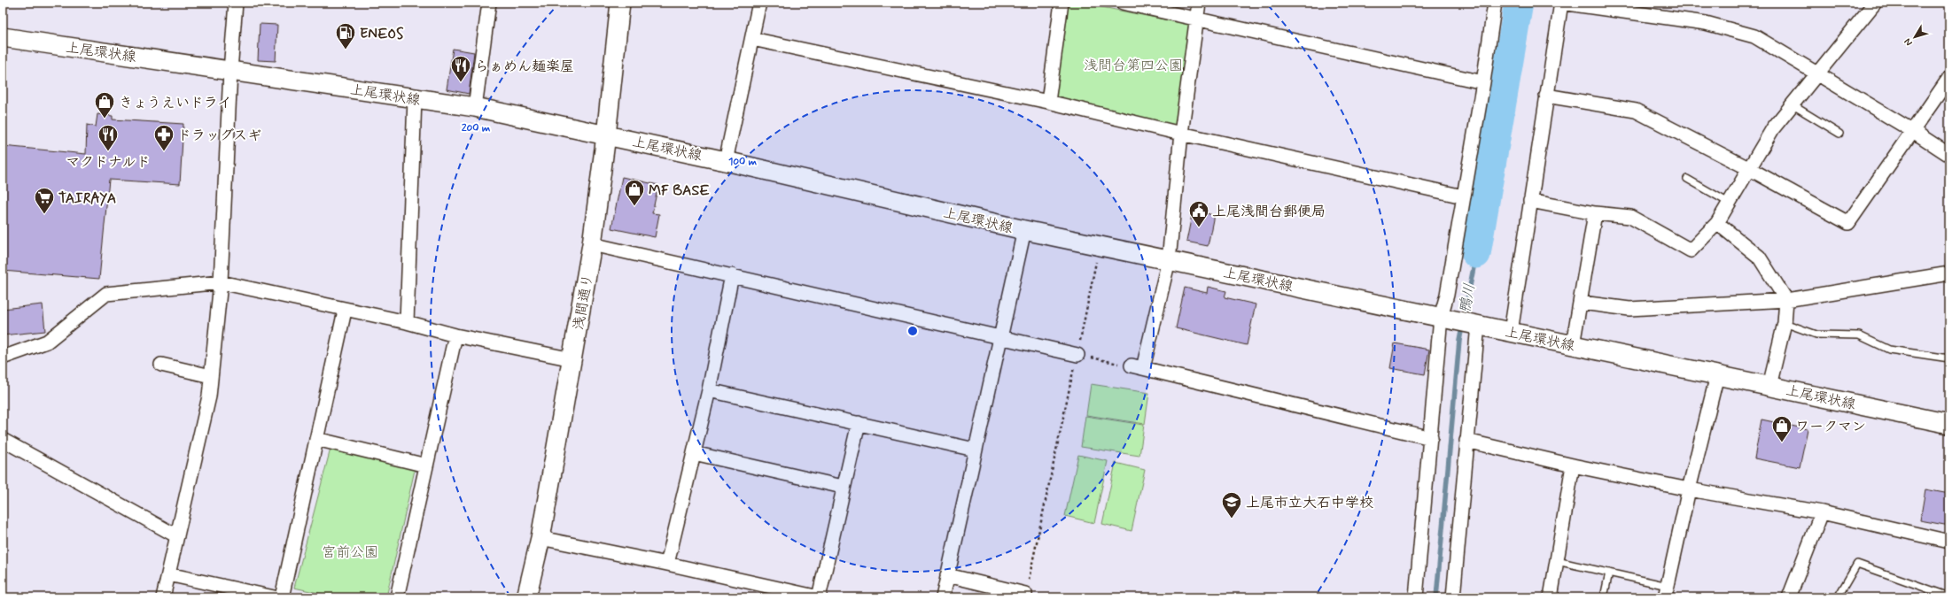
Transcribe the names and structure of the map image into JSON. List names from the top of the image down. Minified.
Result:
{"streets":{"main road":["上尾環状線","浅間通り"]},"crossings":[["上尾環状線","浅間通り"]],"water":["鴨川"],"parks":["浅間台第四公園","宮前公園"],"places":{"fuel station":["ENEOS"],"restaurant":["らぁめん麺楽屋","マクドナルド"],"shop":["きょうえいドライ","MF BASE","ワークマン"],"pharmacy":["ドラッグスギ"],"supermarket":["TAIRAYA"],"public building":["上尾浅間台郵便局"],"school or university":["上尾市立大石中学校"]},"north":"bottom left","rings":["200 m","100 m"]}
